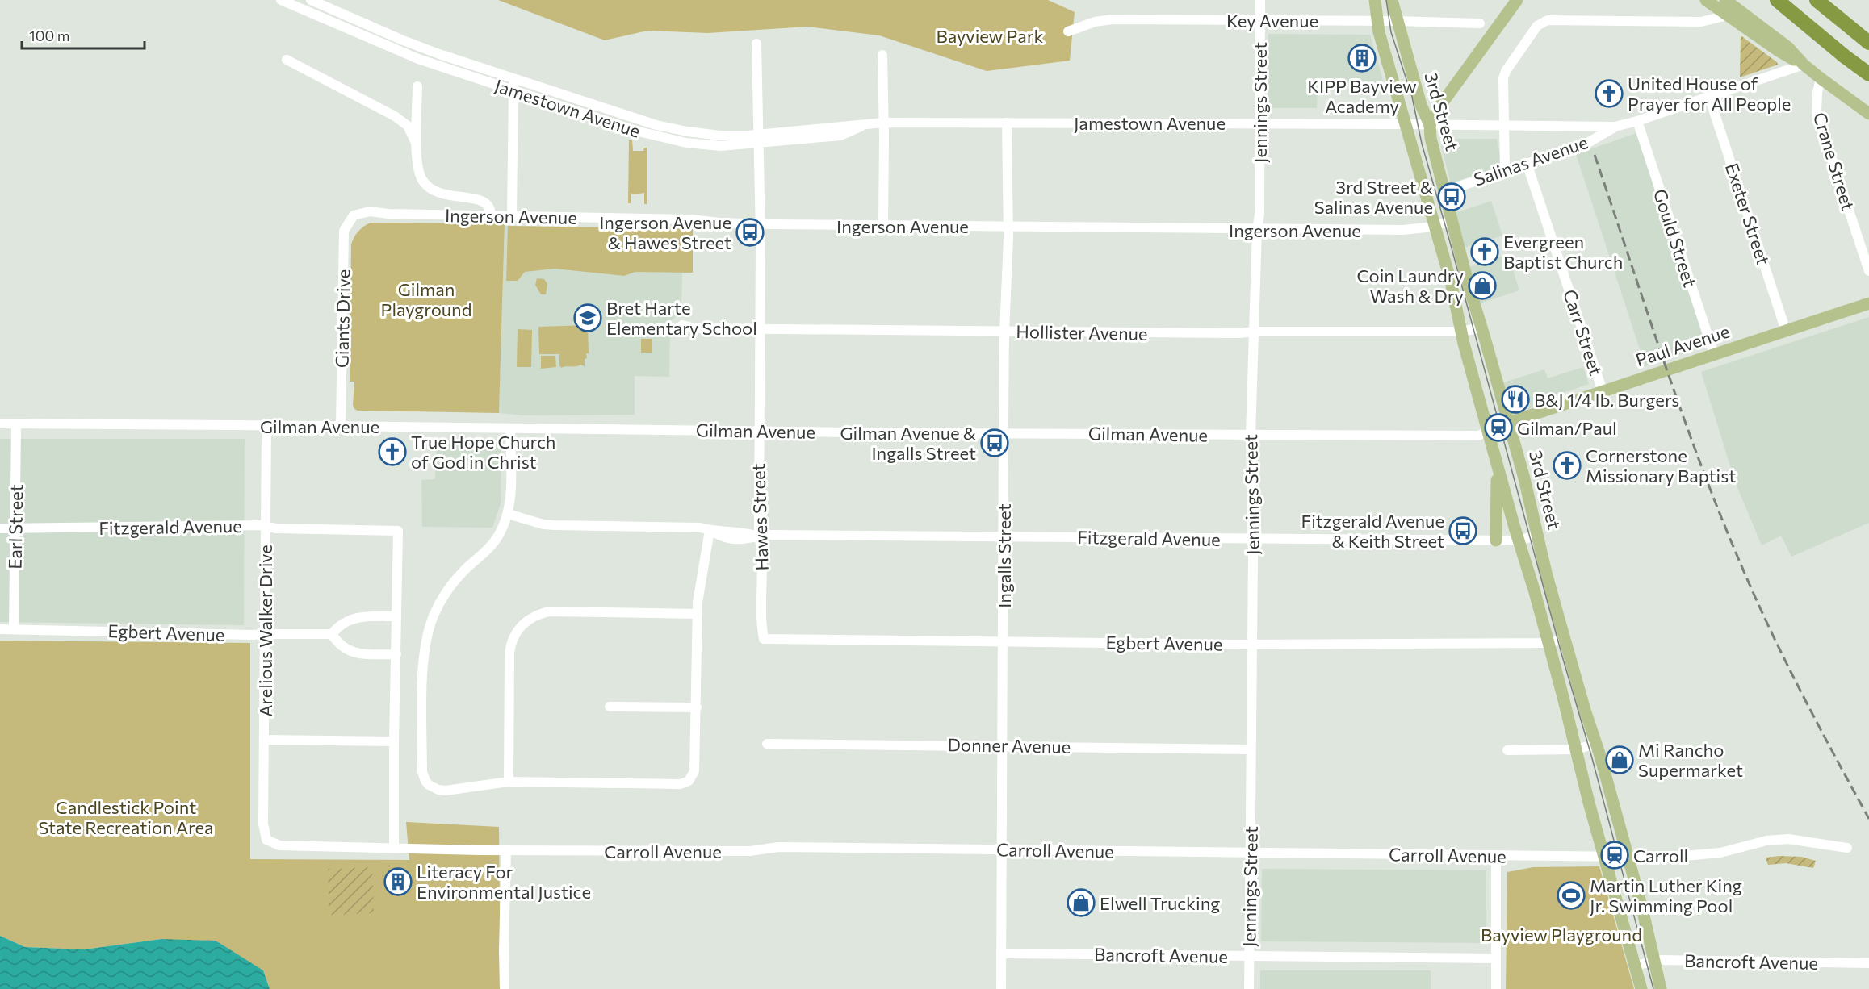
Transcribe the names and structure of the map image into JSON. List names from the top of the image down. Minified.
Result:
{"streets":{"main road":["3rd Street","Paul Avenue"],"street":["Key Avenue","Jennings Street","Jamestown Avenue","Salinas Avenue","Crane Street","Exeter Street","Ingerson Avenue","Gould Street","Giants Drive","Hollister Avenue","Carr Street","Gilman Avenue","Hawes Street","Earl Street","Fitzgerald Avenue","Ingalls Street","Arelious Walker Drive","Egbert Avenue","Donner Avenue","Carroll Avenue","Bancroft Avenue"]},"crossings":[["Key Avenue","Jennings Street"],["Key Avenue","3rd Street"],["Jennings Street","Jamestown Avenue"],["Jennings Street","Ingerson Avenue"],["Jennings Street","Hollister Avenue"],["Jennings Street","Gilman Avenue"],["Jennings Street","Fitzgerald Avenue"],["Jennings Street","Egbert Avenue"],["Jennings Street","Donner Avenue"],["Jennings Street","Carroll Avenue"],["Jennings Street","Bancroft Avenue"],["Jamestown Avenue","3rd Street"],["Jamestown Avenue","Salinas Avenue"],["Jamestown Avenue","Gould Street"],["Jamestown Avenue","Hawes Street"],["Jamestown Avenue","Ingalls Street"],["3rd Street","Salinas Avenue"],["3rd Street","Ingerson Avenue"],["3rd Street","Hollister Avenue"],["3rd Street","Paul Avenue"],["3rd Street","Gilman Avenue"],["3rd Street","Fitzgerald Avenue"],["3rd Street","Egbert Avenue"],["3rd Street","Carroll Avenue"],["3rd Street","Bancroft Avenue"],["Salinas Avenue","Carr Street"],["Exeter Street","Paul Avenue"],["Ingerson Avenue","Giants Drive"],["Ingerson Avenue","Hawes Street"],["Ingerson Avenue","Ingalls Street"],["Gould Street","Paul Avenue"],["Giants Drive","Gilman Avenue"],["Hollister Avenue","Hawes Street"],["Hollister Avenue","Ingalls Street"],["Carr Street","Paul Avenue"],["Paul Avenue","Gilman Avenue"],["Gilman Avenue","Hawes Street"],["Gilman Avenue","Earl Street"],["Gilman Avenue","Ingalls Street"],["Gilman Avenue","Arelious Walker Drive"],["Hawes Street","Fitzgerald Avenue"],["Hawes Street","Egbert Avenue"],["Earl Street","Fitzgerald Avenue"],["Earl Street","Egbert Avenue"],["Fitzgerald Avenue","Ingalls Street"],["Fitzgerald Avenue","Arelious Walker Drive"],["Ingalls Street","Egbert Avenue"],["Ingalls Street","Donner Avenue"],["Ingalls Street","Carroll Avenue"],["Ingalls Street","Bancroft Avenue"],["Arelious Walker Drive","Egbert Avenue"],["Arelious Walker Drive","Carroll Avenue"]],"parks":["Bayview Park","Gilman Playground","Candlestick Point State Recreation Area","Bayview Playground"],"places":{"building":["KIPP Bayview Academy","Literacy For Environmental Justice"],"church":["United House of Prayer for All People","Evergreen Baptist Church","True Hope Church of God in Christ","Cornerstone Missionary Baptist"],"bus stop":["3rd Street & Salinas Avenue","Ingerson Avenue & Hawes Street","Gilman Avenue & Ingalls Street","Fitzgerald Avenue & Keith Street"],"shop":["Coin Laundry Wash & Dry","Mi Rancho Supermarket","Elwell Trucking"],"school or university":["Bret Harte Elementary School"],"restaurant":["B&J 1/4 lb. Burgers"],"station":["Gilman/Paul","Carroll"],"sports":["Martin Luther King Jr. Swimming Pool"]},"scale_bar":"100 m"}
